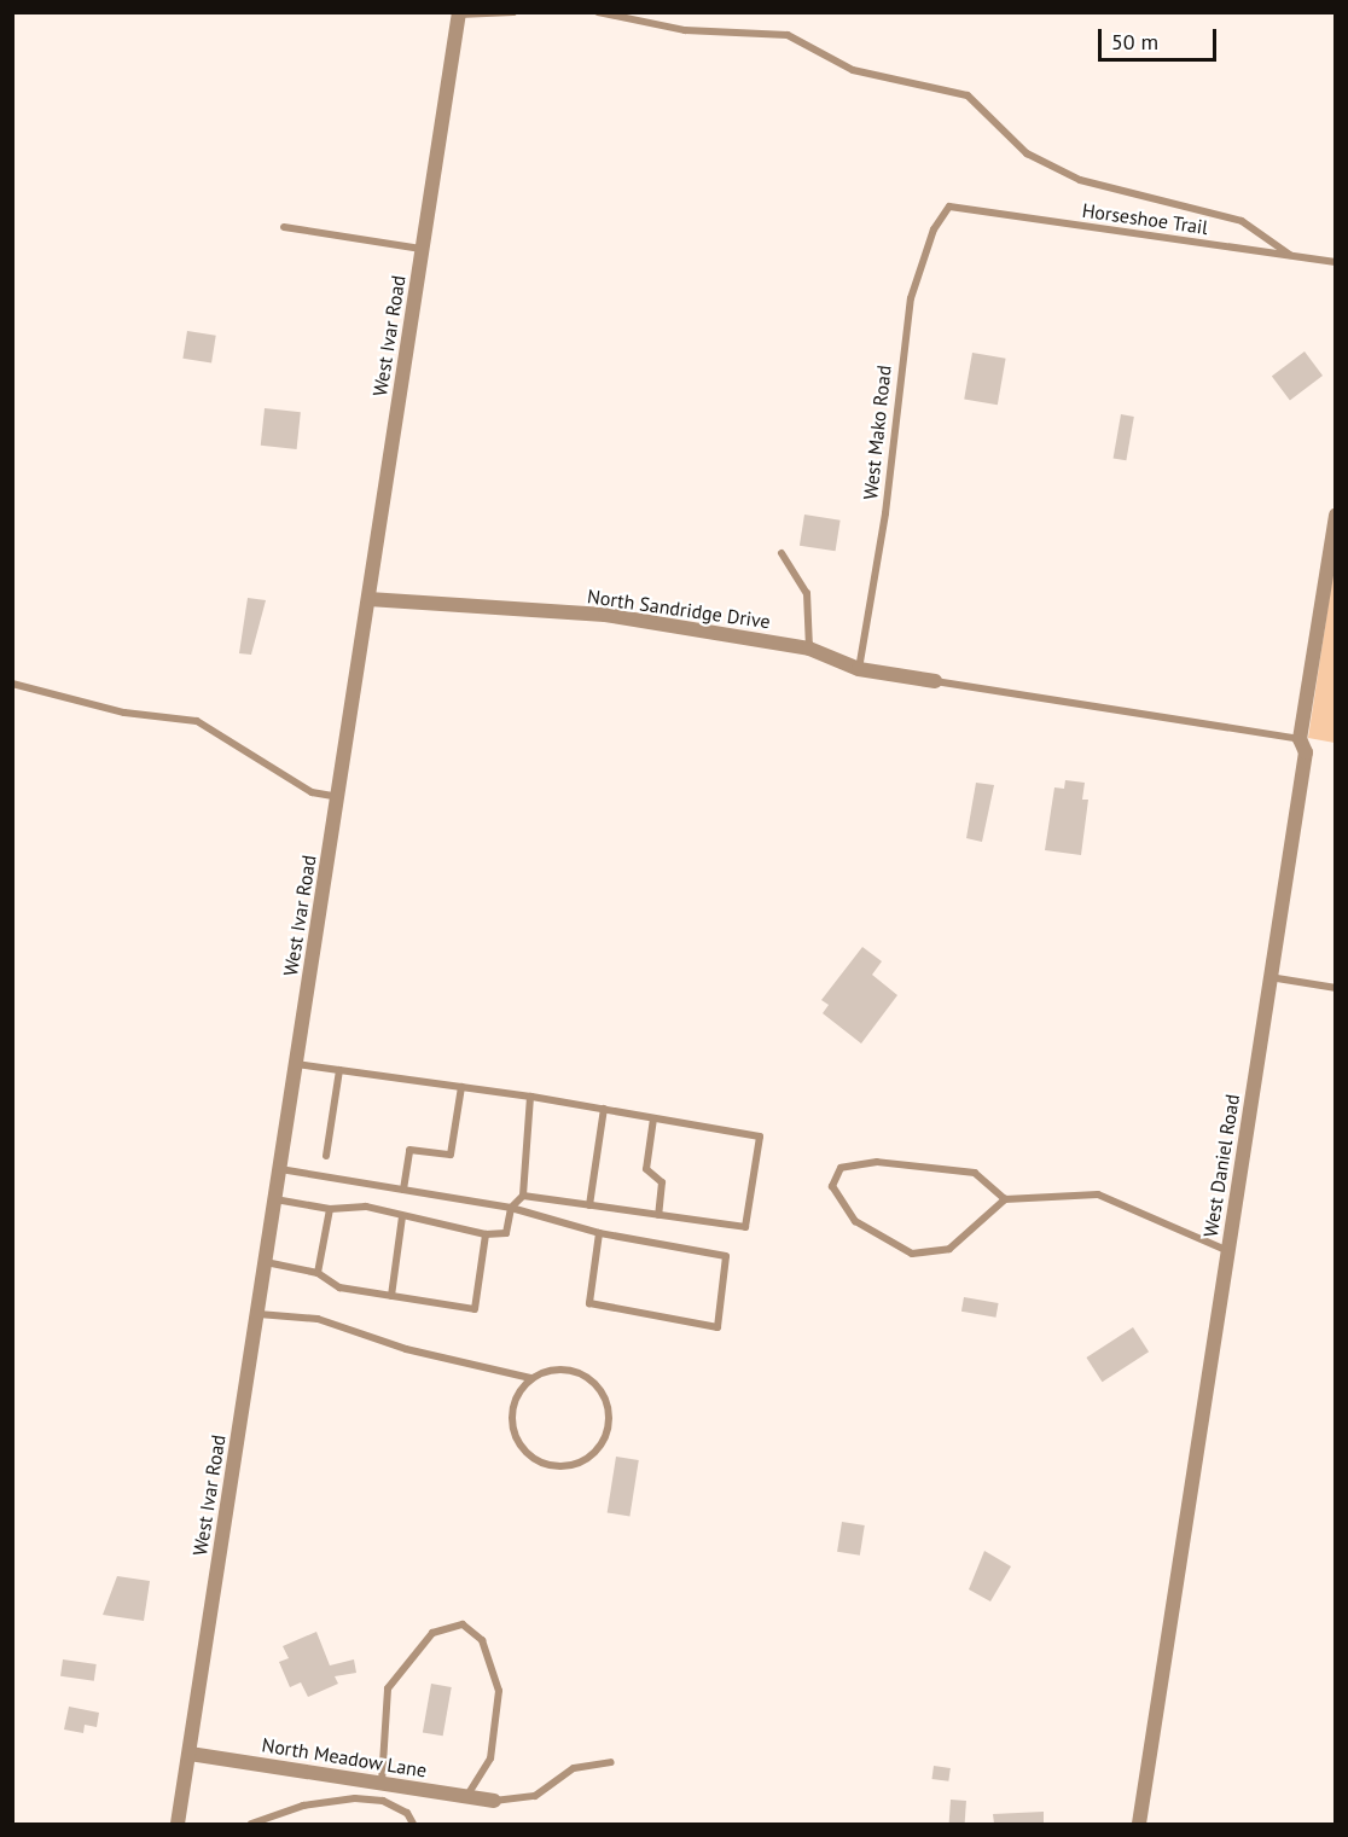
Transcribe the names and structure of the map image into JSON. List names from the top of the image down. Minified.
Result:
{"streets":{"street":["West Ivar Road","North Sandridge Drive","West Daniel Road","North Meadow Lane"],"lane":["Horseshoe Trail","West Mako Road"]},"crossings":[["Horseshoe Trail","West Mako Road"],["West Ivar Road","North Sandridge Drive"],["West Ivar Road","North Meadow Lane"],["West Mako Road","North Sandridge Drive"]],"scale_bar":"50 m"}
